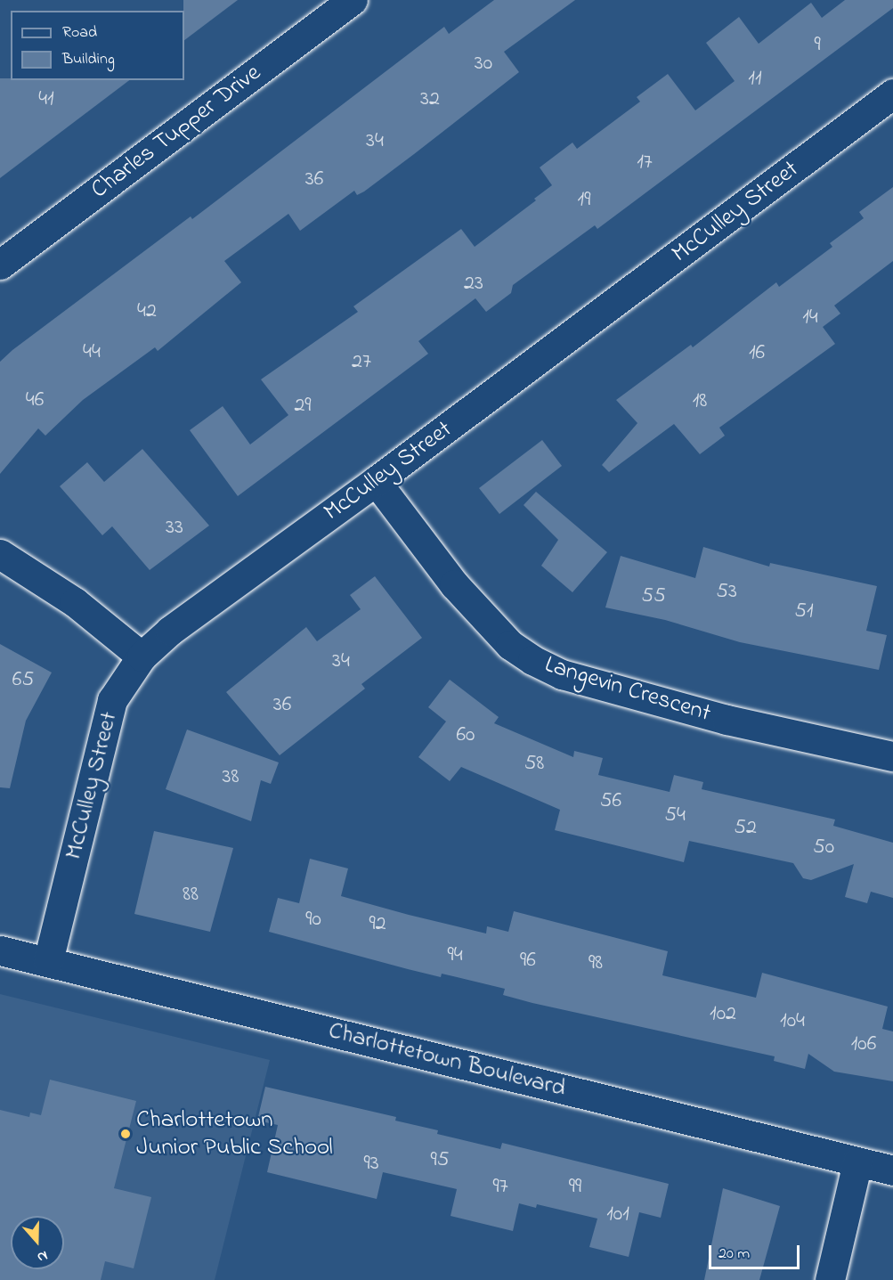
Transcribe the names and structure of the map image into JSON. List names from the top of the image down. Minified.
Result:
{"streets":{"street":["Charles Tupper Drive","McCulley Street","Langevin Crescent","Charlottetown Boulevard"]},"crossings":[["McCulley Street","Langevin Crescent"],["McCulley Street","Charlottetown Boulevard"]],"places":["Charlottetown Junior Public School"],"house_numbers":["9","30","11","41","32","34","17","36","19","23","42","14","44","16","27","46","18","29","33","53","55","51","34","65","36","60","58","38","56","54","52","50","88","90","92","94","96","98","102","104","106","95","93","97","99","101"],"legend":["Road","Building"],"scale_bar":"20 m","north":"bottom"}
